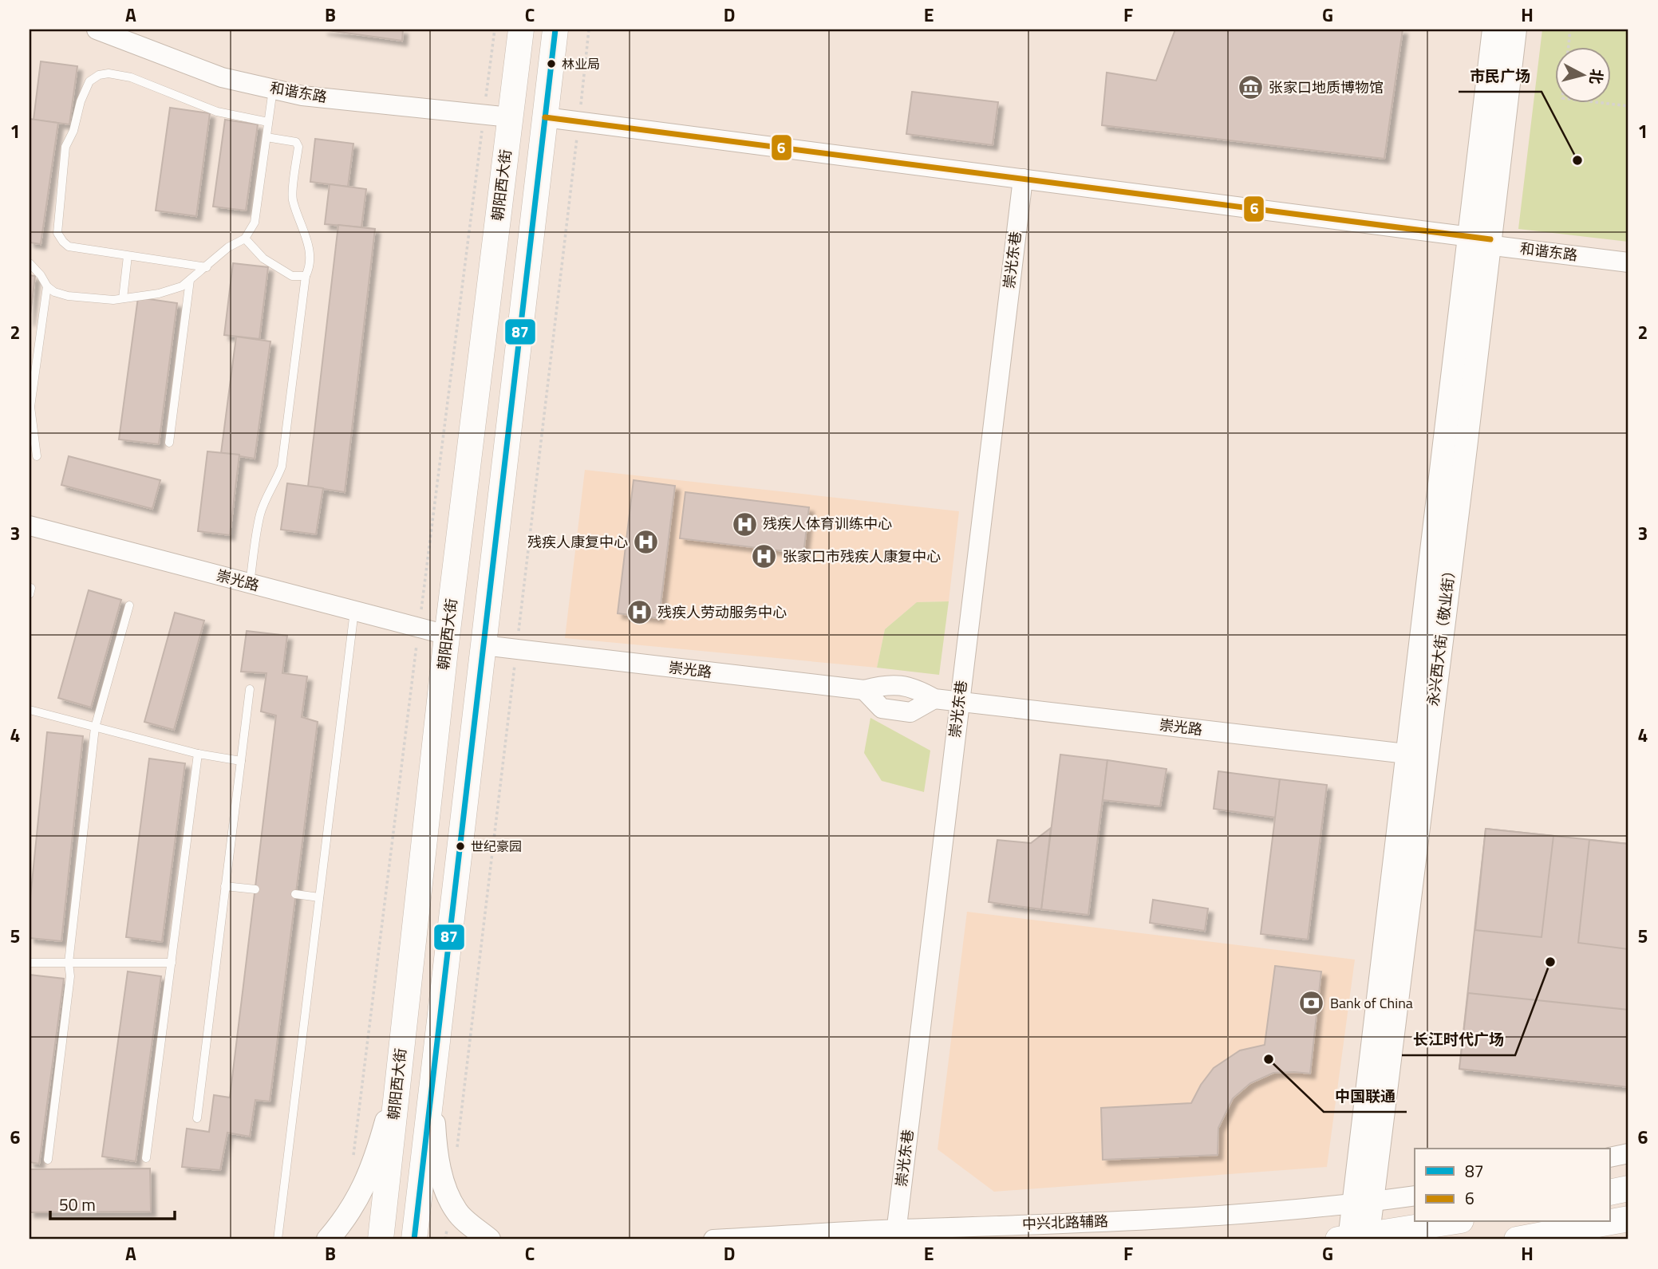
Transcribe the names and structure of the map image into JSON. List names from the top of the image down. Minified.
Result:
{"streets":{"main road":["朝阳西大街","永兴西大街（敬业街）"],"street":["和谐东路","崇光东巷","崇光路","中兴北路辅路"]},"crossings":[["和谐东路","朝阳西大街"],["和谐东路","崇光东巷"],["和谐东路","永兴西大街（敬业街）"],["朝阳西大街","崇光路"],["崇光东巷","崇光路"],["崇光东巷","中兴北路辅路"],["崇光路","永兴西大街（敬业街）"],["永兴西大街（敬业街）","中兴北路辅路"]],"places":{"other":["林业局","市民广场","世纪豪园","长江时代广场","中国联通"],"museum":["张家口地质博物馆"],"hospital":["残疾人体育训练中心","残疾人康复中心","张家口市残疾人康复中心","残疾人劳动服务中心"],"bank":["Bank of China"]},"lines":["transit line 87","transit line 6"],"legend":["87","6"],"scale_bar":"50 m","north":"right","grid":{"columns":["A","B","C","D","E","F","G","H"],"rows":["1","2","3","4","5","6"]}}
